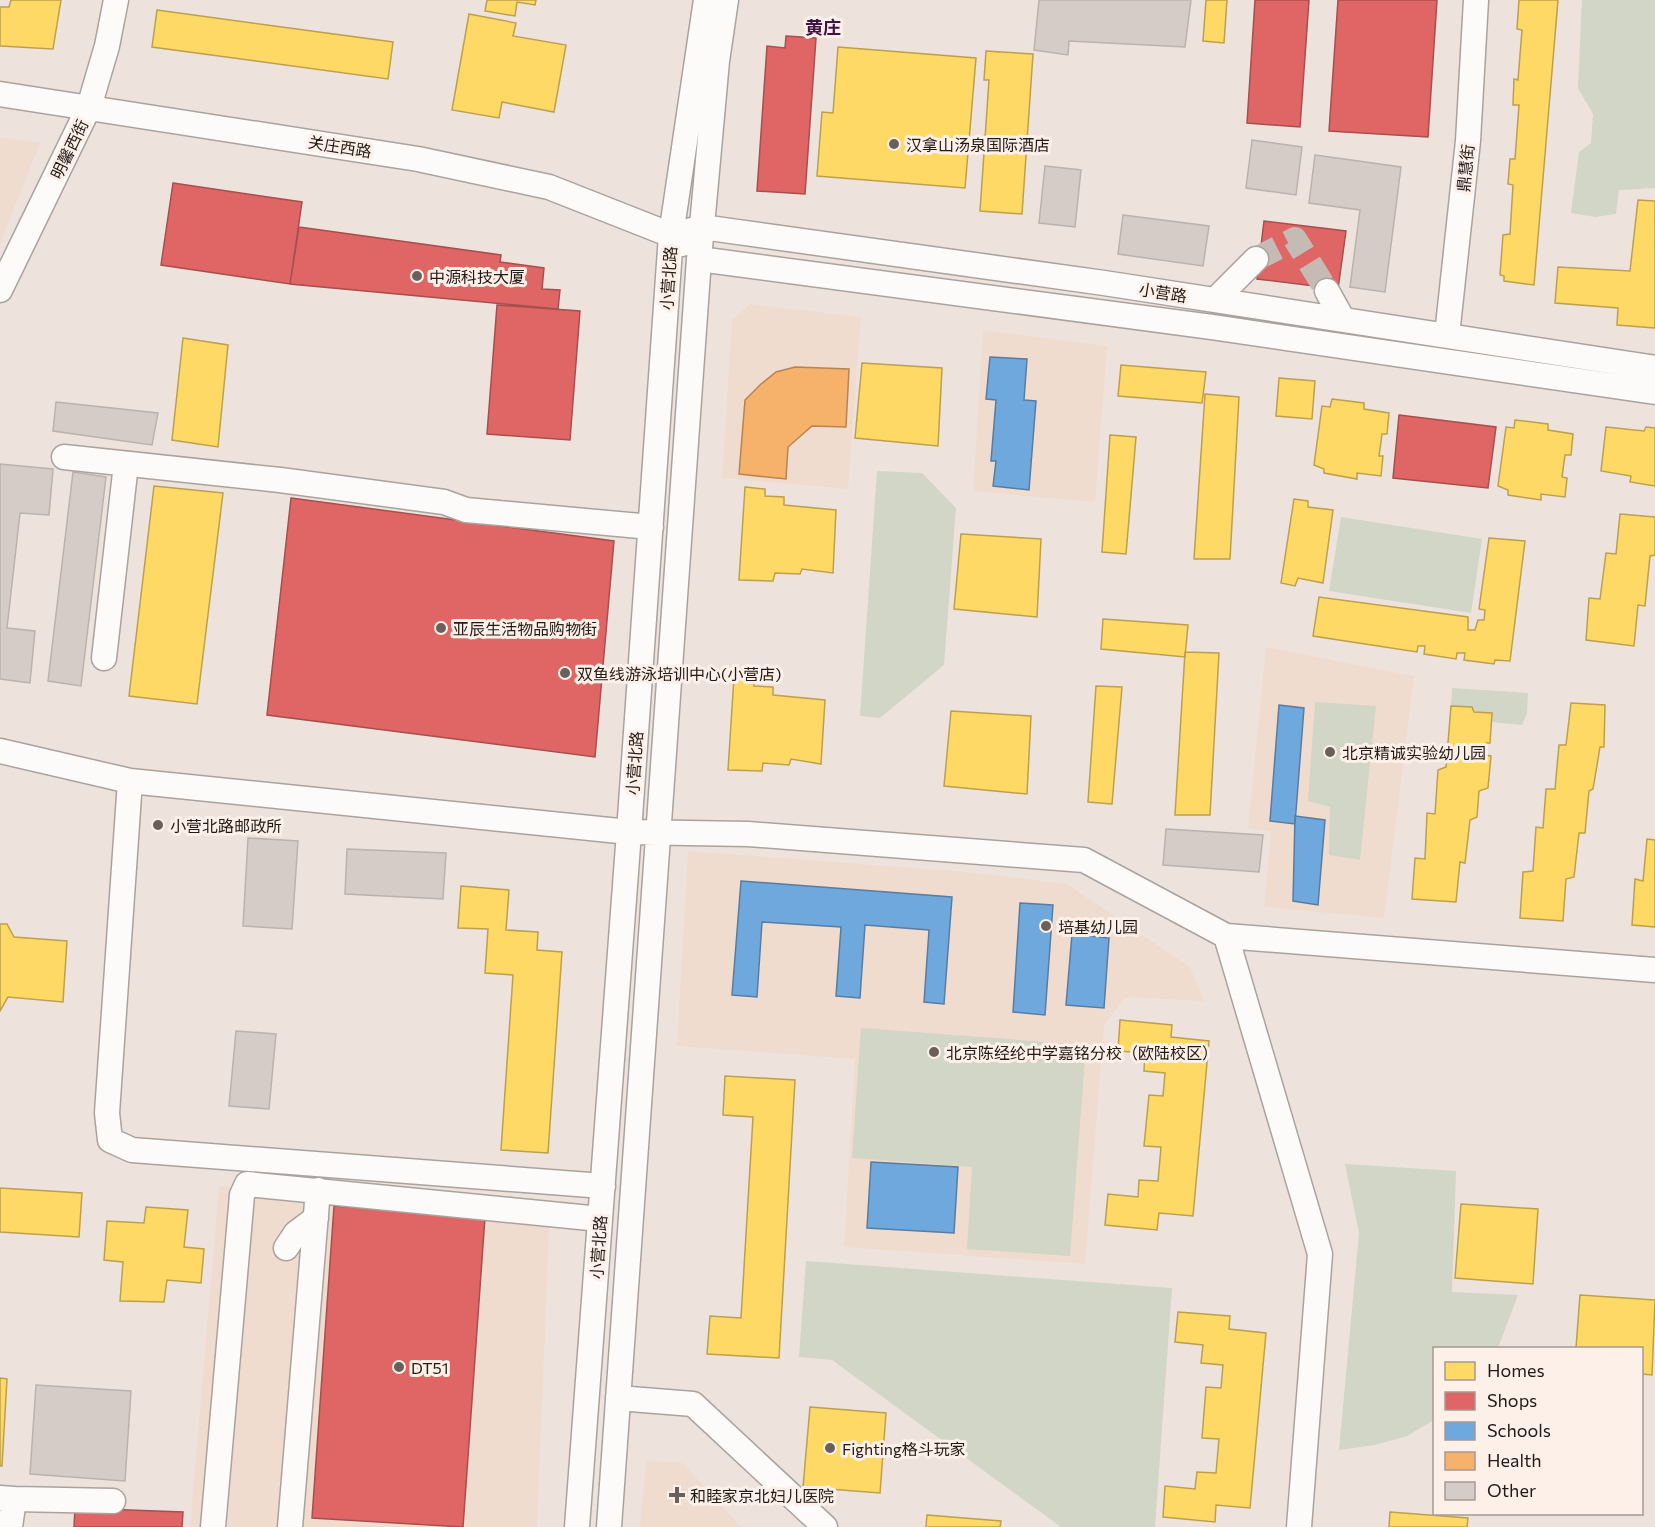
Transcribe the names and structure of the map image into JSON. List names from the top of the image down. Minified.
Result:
{"streets":{"street":["关庄西路","明馨西街","鼎慧街","小营北路","小营路"]},"crossings":[["关庄西路","明馨西街"],["关庄西路","小营北路"],["关庄西路","小营路"],["鼎慧街","小营路"],["小营北路","小营路"]],"districts":["黄庄"],"places":{"other":["汉拿山汤泉国际酒店","中源科技大厦","亚辰生活物品购物街","双鱼线游泳培训中心(小营店)","北京精诚实验幼儿园","小营北路邮政所","培基幼儿园","北京陈经纶中学嘉铭分校（欧陆校区）","DT51","Fighting格斗玩家"],"health":["和睦家京北妇儿医院"]},"legend":["Homes","Shops","Schools","Health","Other"]}
